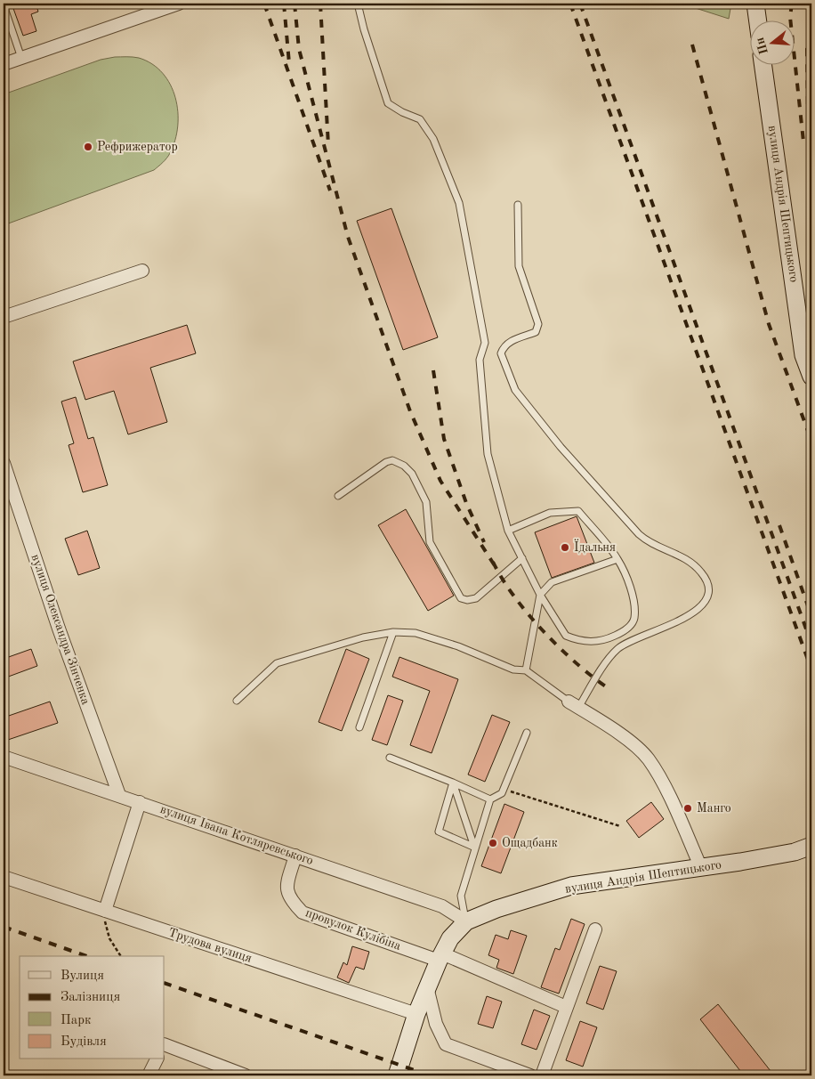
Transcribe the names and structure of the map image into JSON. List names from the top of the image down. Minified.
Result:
{"streets":{"main road":["вулиця Андрія Шептицького"],"street":["вулиця Олександра Зінченка","вулиця Івана Котляревського","провулок Кулібіна","Трудова вулиця"]},"crossings":[["вулиця Андрія Шептицького","вулиця Івана Котляревського"],["вулиця Андрія Шептицького","провулок Кулібіна"],["вулиця Андрія Шептицького","Трудова вулиця"],["вулиця Олександра Зінченка","вулиця Івана Котляревського"],["вулиця Івана Котляревського","провулок Кулібіна"]],"places":["Рефрижератор","Їдальня","Манго","Ощадбанк"],"legend":["Вулиця","Залізниця","Парк","Будівля"],"north":"left"}
